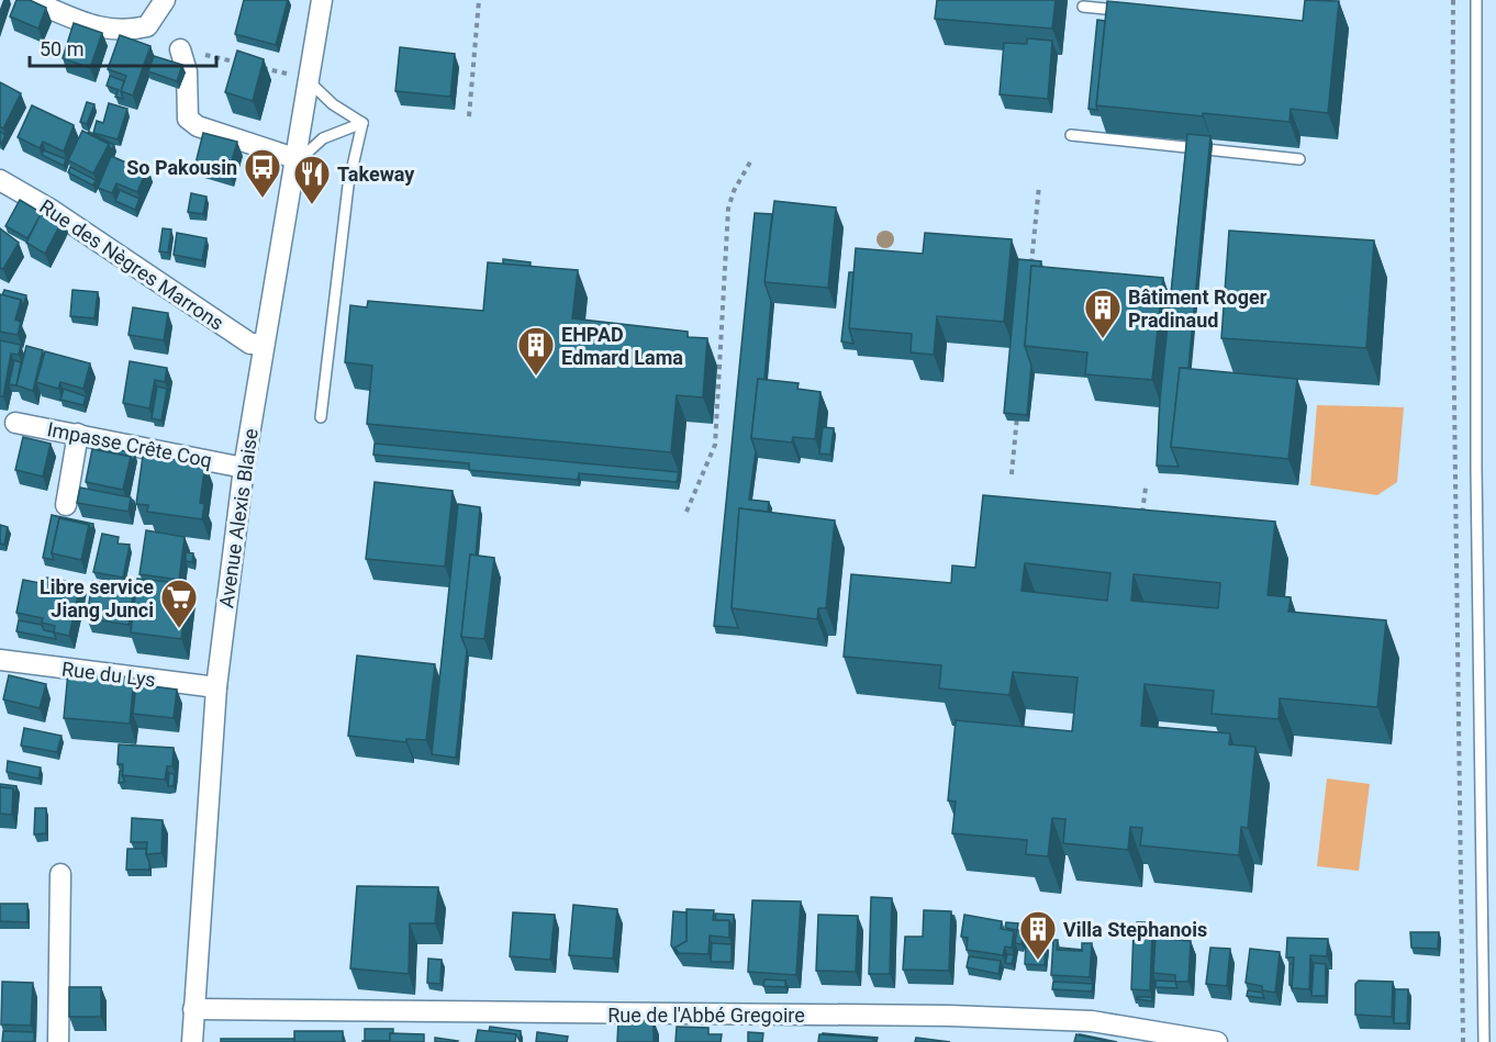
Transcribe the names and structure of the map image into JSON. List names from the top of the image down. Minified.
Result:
{"streets":{"street":["Rue des Nègres Marrons","Impasse Crête Coq","Avenue Alexis Blaise","Rue du Lys","Rue de l'Abbé Gregoire"]},"crossings":[["Rue des Nègres Marrons","Avenue Alexis Blaise"],["Impasse Crête Coq","Avenue Alexis Blaise"],["Avenue Alexis Blaise","Rue du Lys"],["Avenue Alexis Blaise","Rue de l'Abbé Gregoire"]],"places":{"bus stop":["So Pakousin"],"restaurant":["Takeway"],"building":["Bâtiment Roger Pradinaud","EHPAD Edmard Lama","Villa Stephanois"],"supermarket":["Libre service Jiang Junci"]},"scale_bar":"50 m"}
